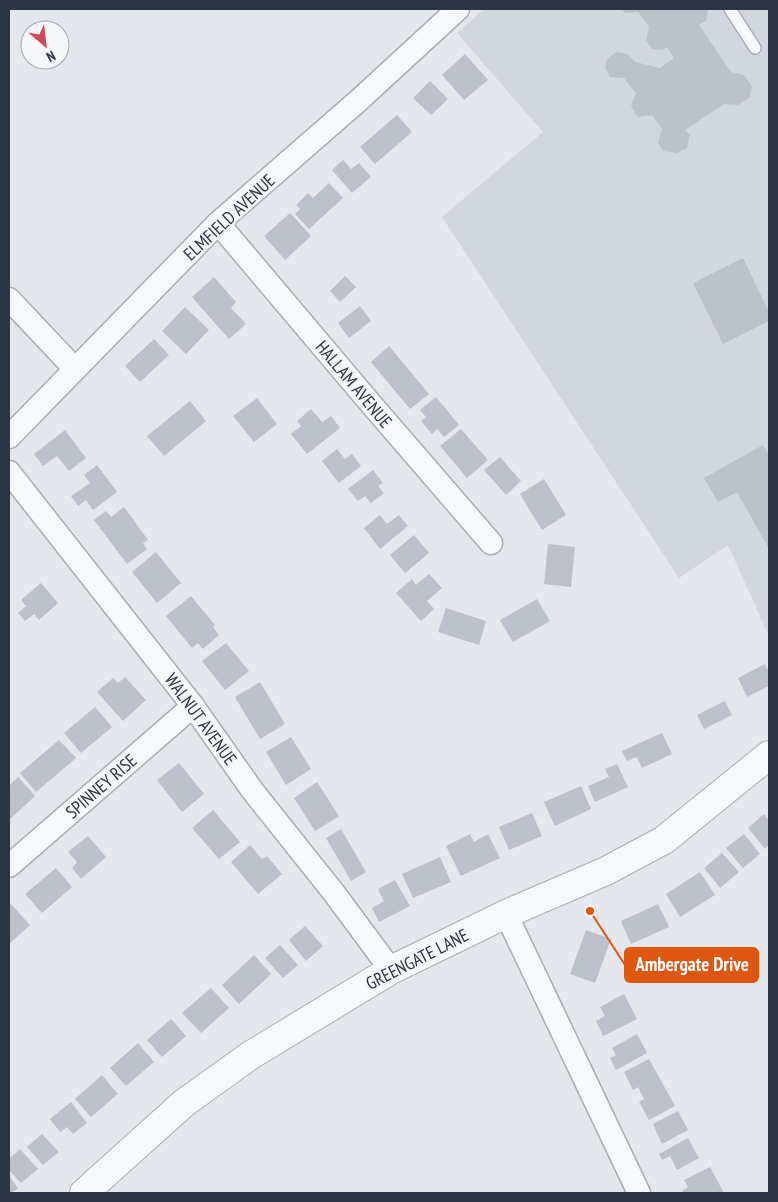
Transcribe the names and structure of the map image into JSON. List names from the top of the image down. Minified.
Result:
{"streets":{"street":["ELMFIELD AVENUE","HALLAM AVENUE","WALNUT AVENUE","SPINNEY RISE","GREENGATE LANE"]},"crossings":[["ELMFIELD AVENUE","HALLAM AVENUE"],["WALNUT AVENUE","SPINNEY RISE"],["WALNUT AVENUE","GREENGATE LANE"]],"places":["Ambergate Drive"],"north":"bottom right"}
